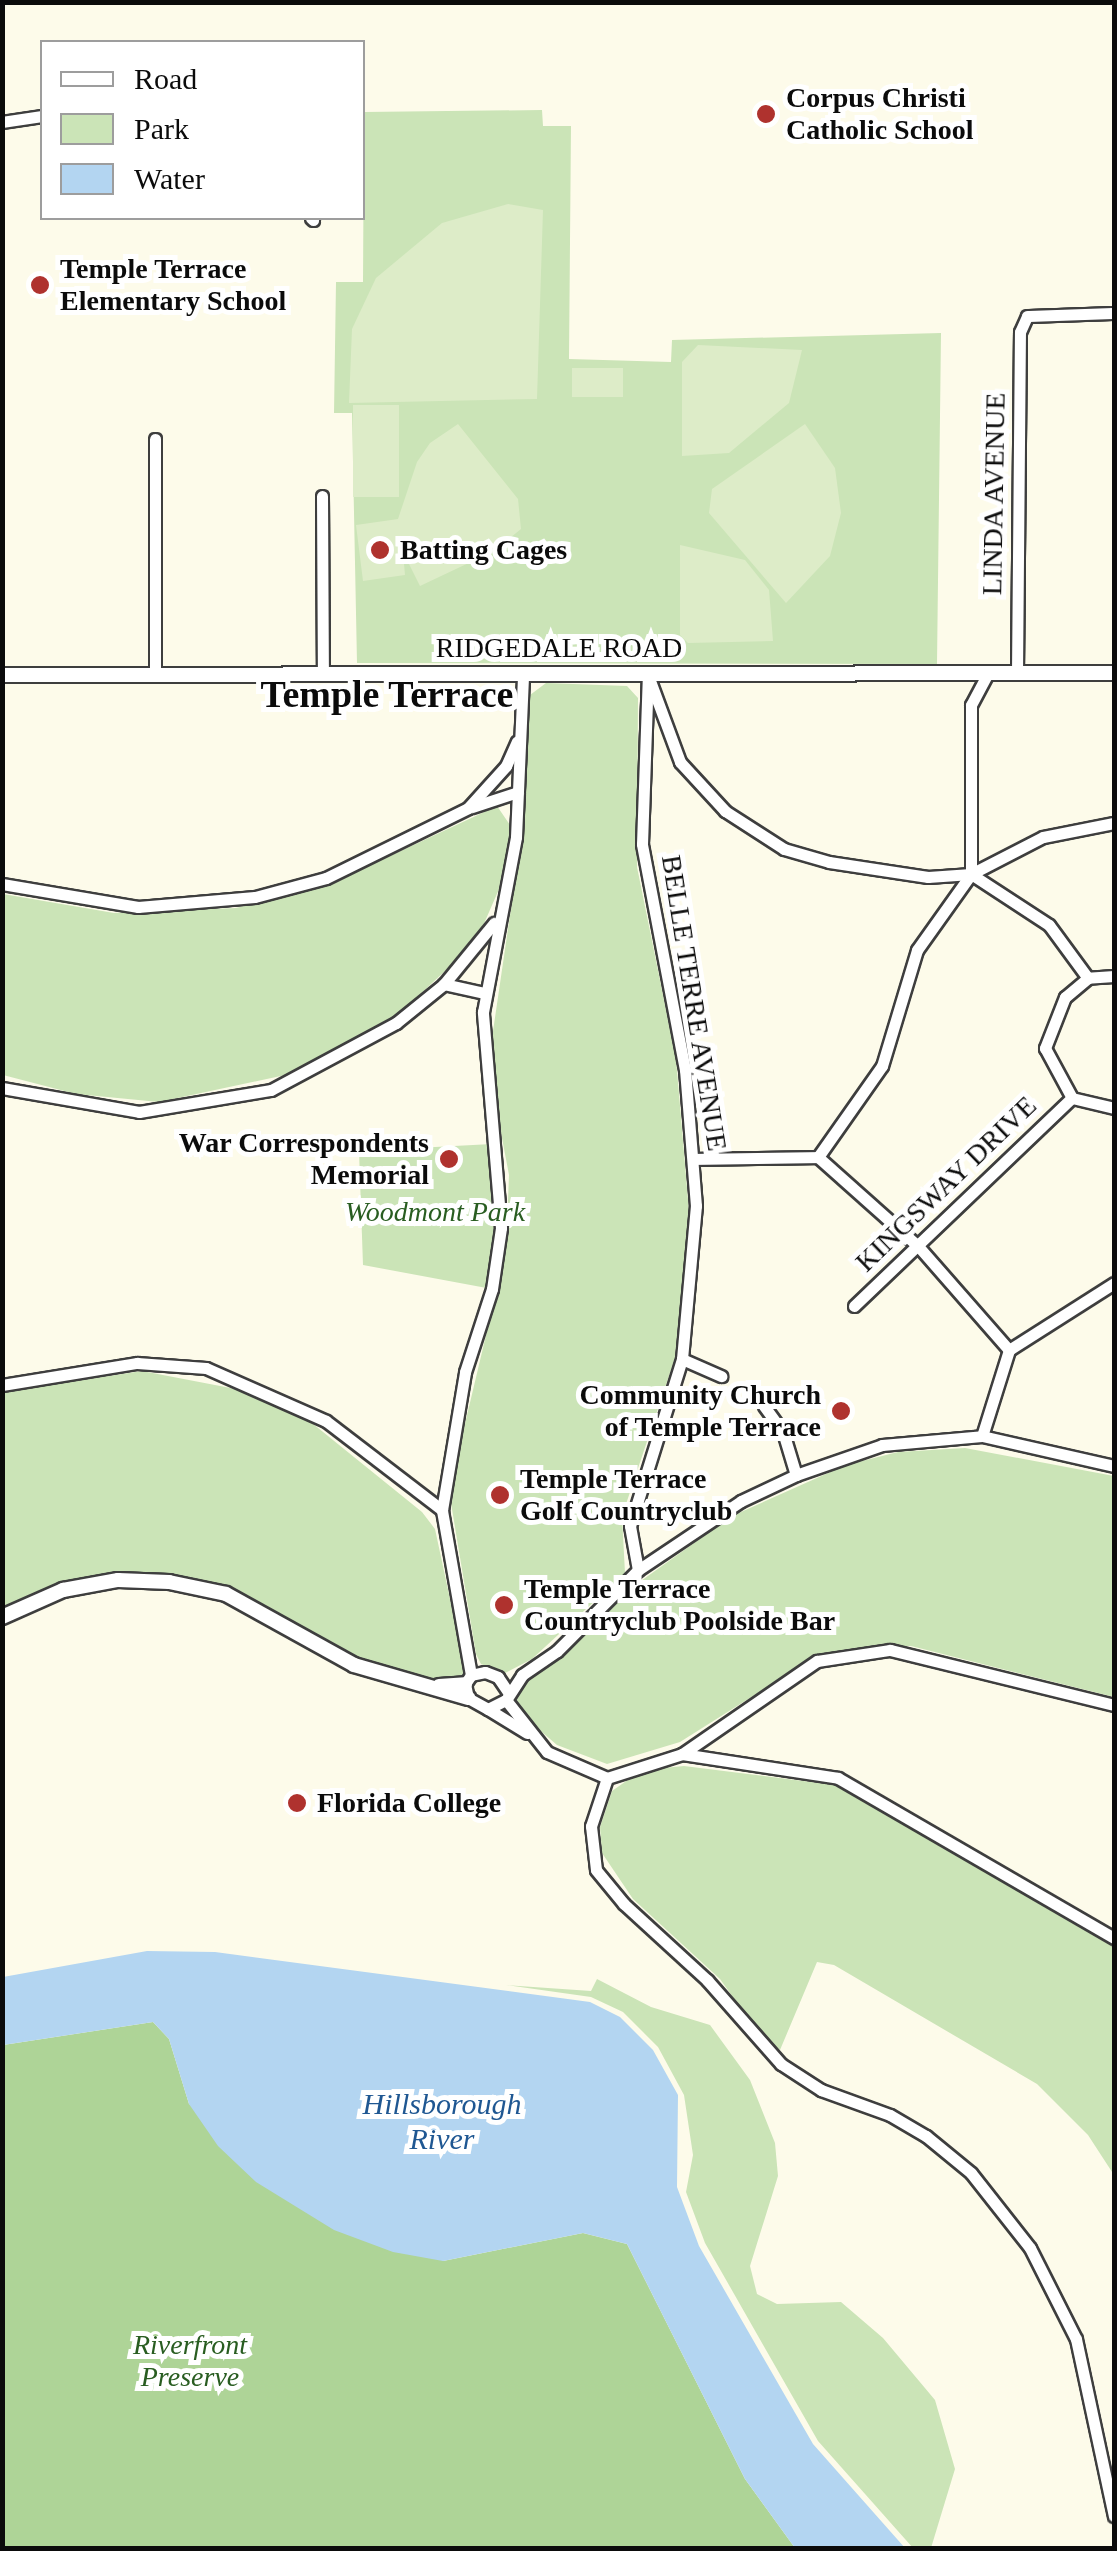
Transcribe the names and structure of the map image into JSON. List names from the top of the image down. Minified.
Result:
{"streets":{"street":["LINDA AVENUE","RIDGEDALE ROAD","BELLE TERRE AVENUE","KINGSWAY DRIVE"]},"crossings":[["LINDA AVENUE","RIDGEDALE ROAD"],["RIDGEDALE ROAD","BELLE TERRE AVENUE"]],"districts":["Temple Terrace"],"water":["Hillsborough River"],"parks":["Woodmont Park","Riverfront Preserve"],"places":["Corpus Christi Catholic School","Temple Terrace Elementary School","Batting Cages","War Correspondents Memorial","Community Church of Temple Terrace","Temple Terrace Golf Countryclub","Temple Terrace Countryclub Poolside Bar","Florida College"],"legend":["Road","Park","Water"]}
